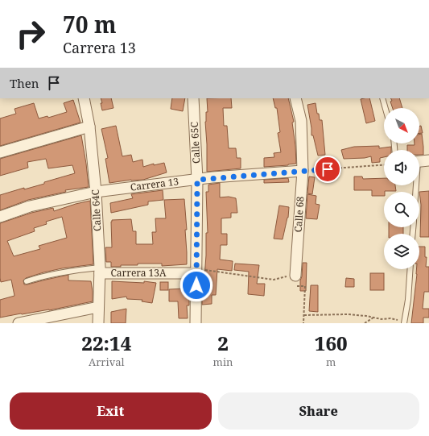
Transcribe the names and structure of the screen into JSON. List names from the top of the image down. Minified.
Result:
{"streets":{"street":["Calle 65C","Carrera 13","Calle 64C","Calle 68","Carrera 13A"]},"crossings":[["Calle 65C","Carrera 13"],["Calle 65C","Carrera 13A"],["Carrera 13","Calle 64C"],["Carrera 13","Calle 68"],["Calle 64C","Carrera 13A"]],"north":"bottom right","page":{"turn":["70 m","Carrera 13"],"then":"Then","eta":["22:14","Arrival","2","min","160","m"],"buttons":["Exit","Share"]}}
